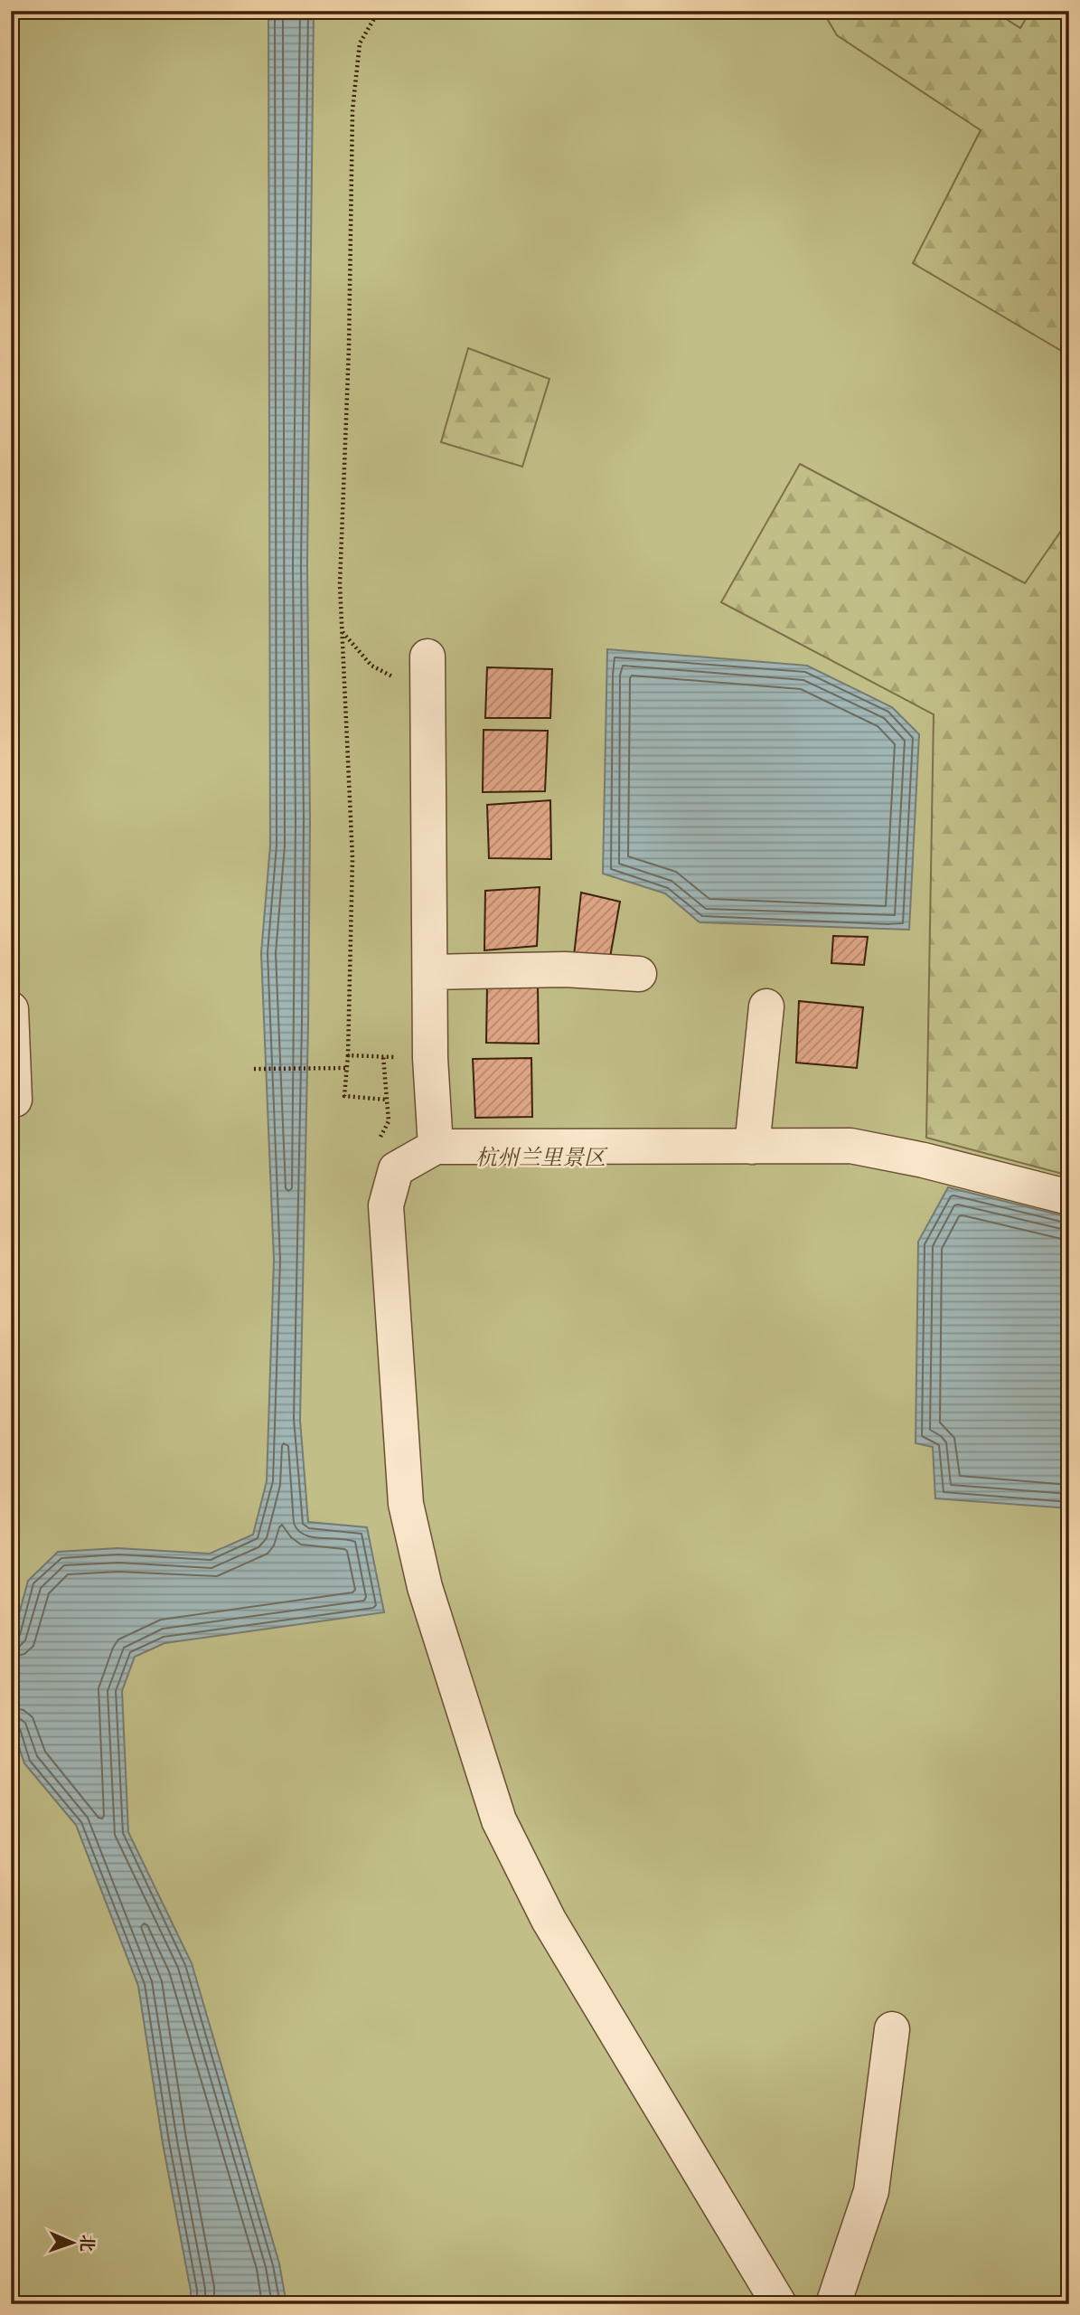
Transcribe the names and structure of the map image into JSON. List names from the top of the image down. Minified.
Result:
{"parks":["杭州兰里景区"],"north":"right"}
